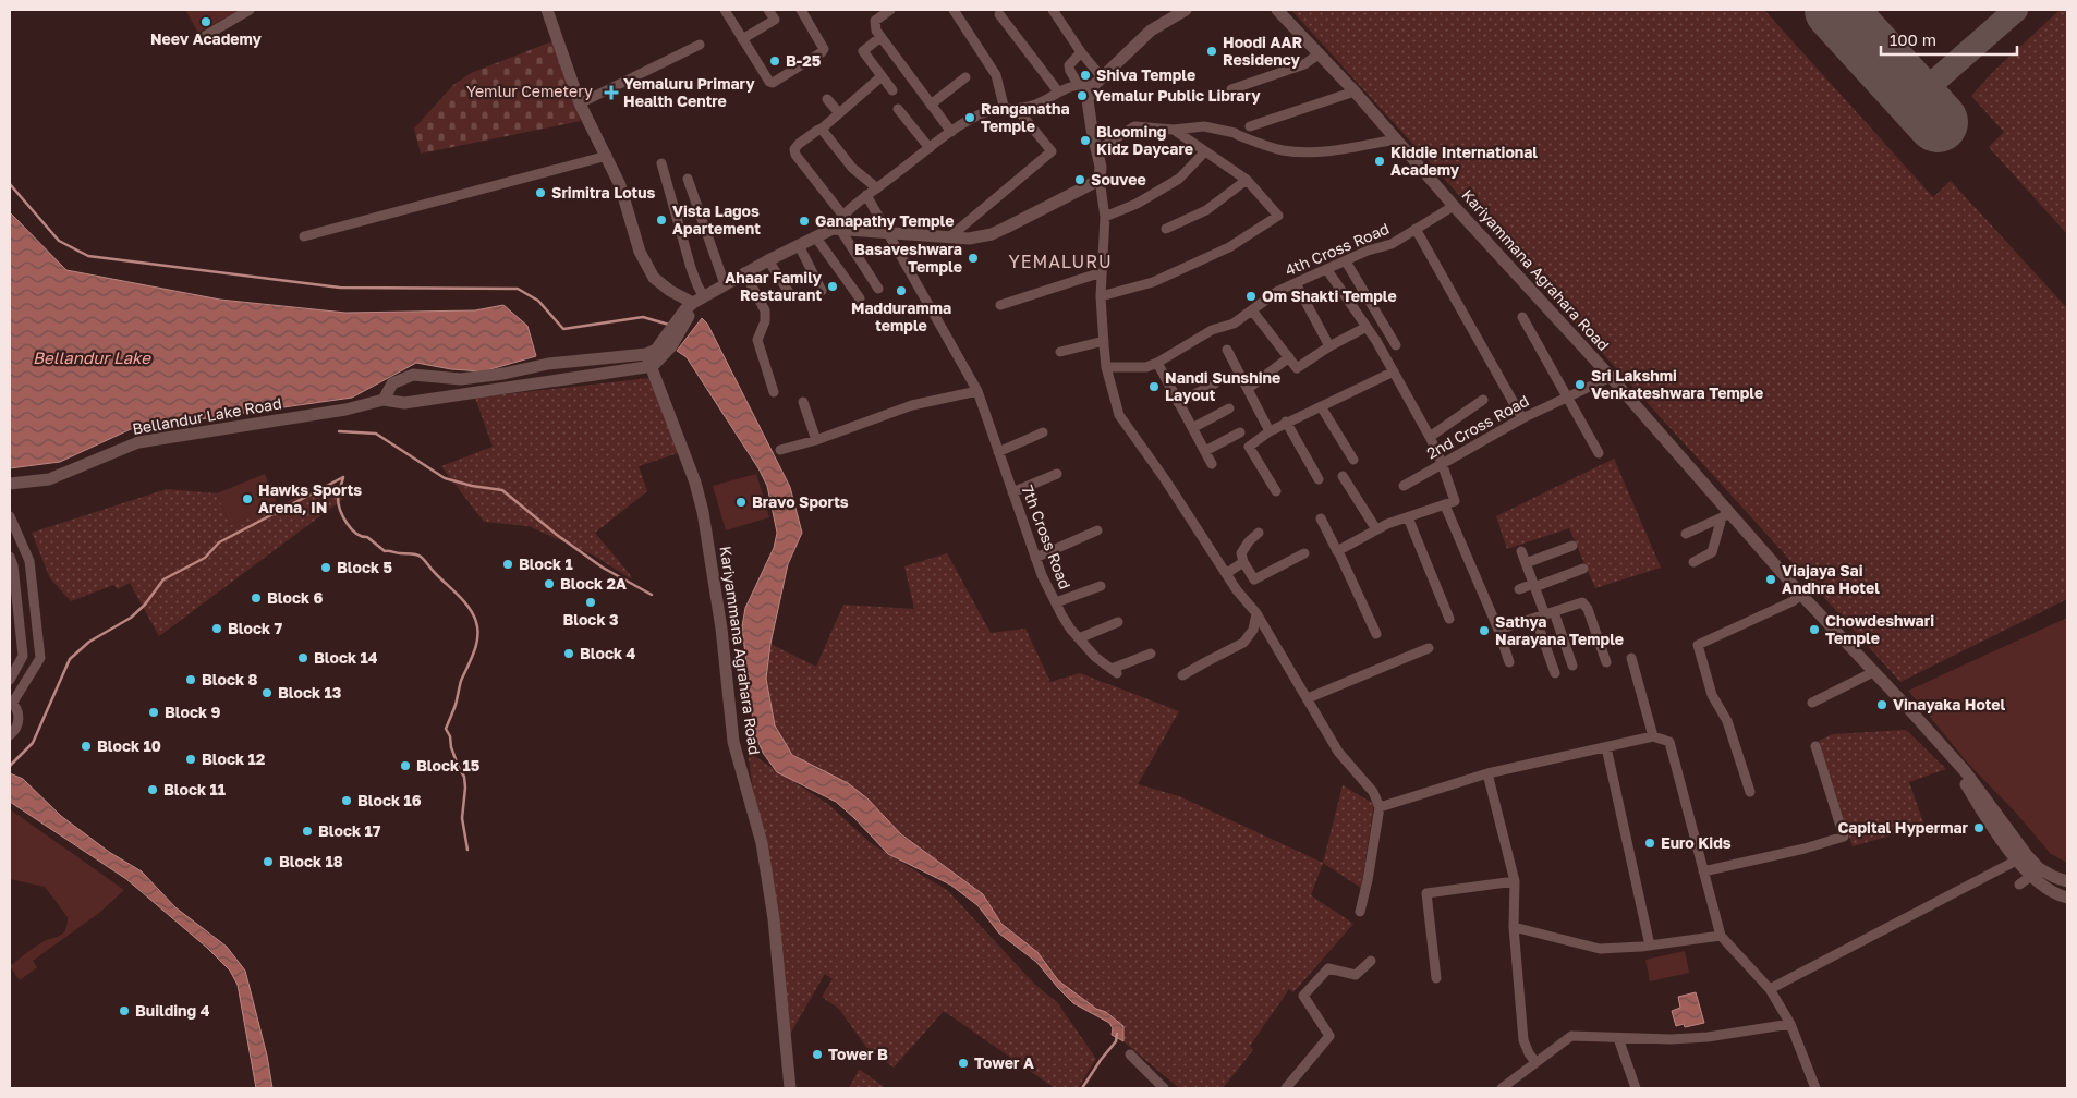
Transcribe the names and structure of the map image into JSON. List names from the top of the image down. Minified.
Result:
{"streets":{"street":["4th Cross Road","Kariyammana Agrahara Road","Bellandur Lake Road","2nd Cross Road","7th Cross Road"]},"crossings":[["4th Cross Road","Kariyammana Agrahara Road"],["Kariyammana Agrahara Road","Bellandur Lake Road"],["Kariyammana Agrahara Road","2nd Cross Road"]],"districts":["YEMALURU"],"water":["Bellandur Lake"],"parks":["Yemlur Cemetery"],"places":{"other":["Neev Academy","Hoodi AAR Residency","B-25","Shiva Temple","Yemalur Public Library","Ranganatha Temple","Blooming Kidz Daycare","Kiddie International Academy","Souvee","Srimitra Lotus","Vista Lagos Apartement","Ganapathy Temple","Basaveshwara Temple","Ahaar Family Restaurant","Madduramma temple","Om Shakti Temple","Sri Lakshmi Venkateshwara Temple","Nandi Sunshine Layout","Hawks Sports Arena, IN","Bravo Sports","Block 1","Block 5","Viajaya Sai Andhra Hotel","Block 2A","Block 6","Block 3","Block 7","Chowdeshwari Temple","Sathya Narayana Temple","Block 4","Block 14","Block 8","Block 13","Vinayaka Hotel","Block 9","Block 10","Block 12","Block 15","Block 11","Block 16","Capital Hypermar","Block 17","Euro Kids","Block 18","Building 4","Tower B","Tower A"],"health":["Yemaluru Primary Health Centre"]},"scale_bar":"100 m"}
